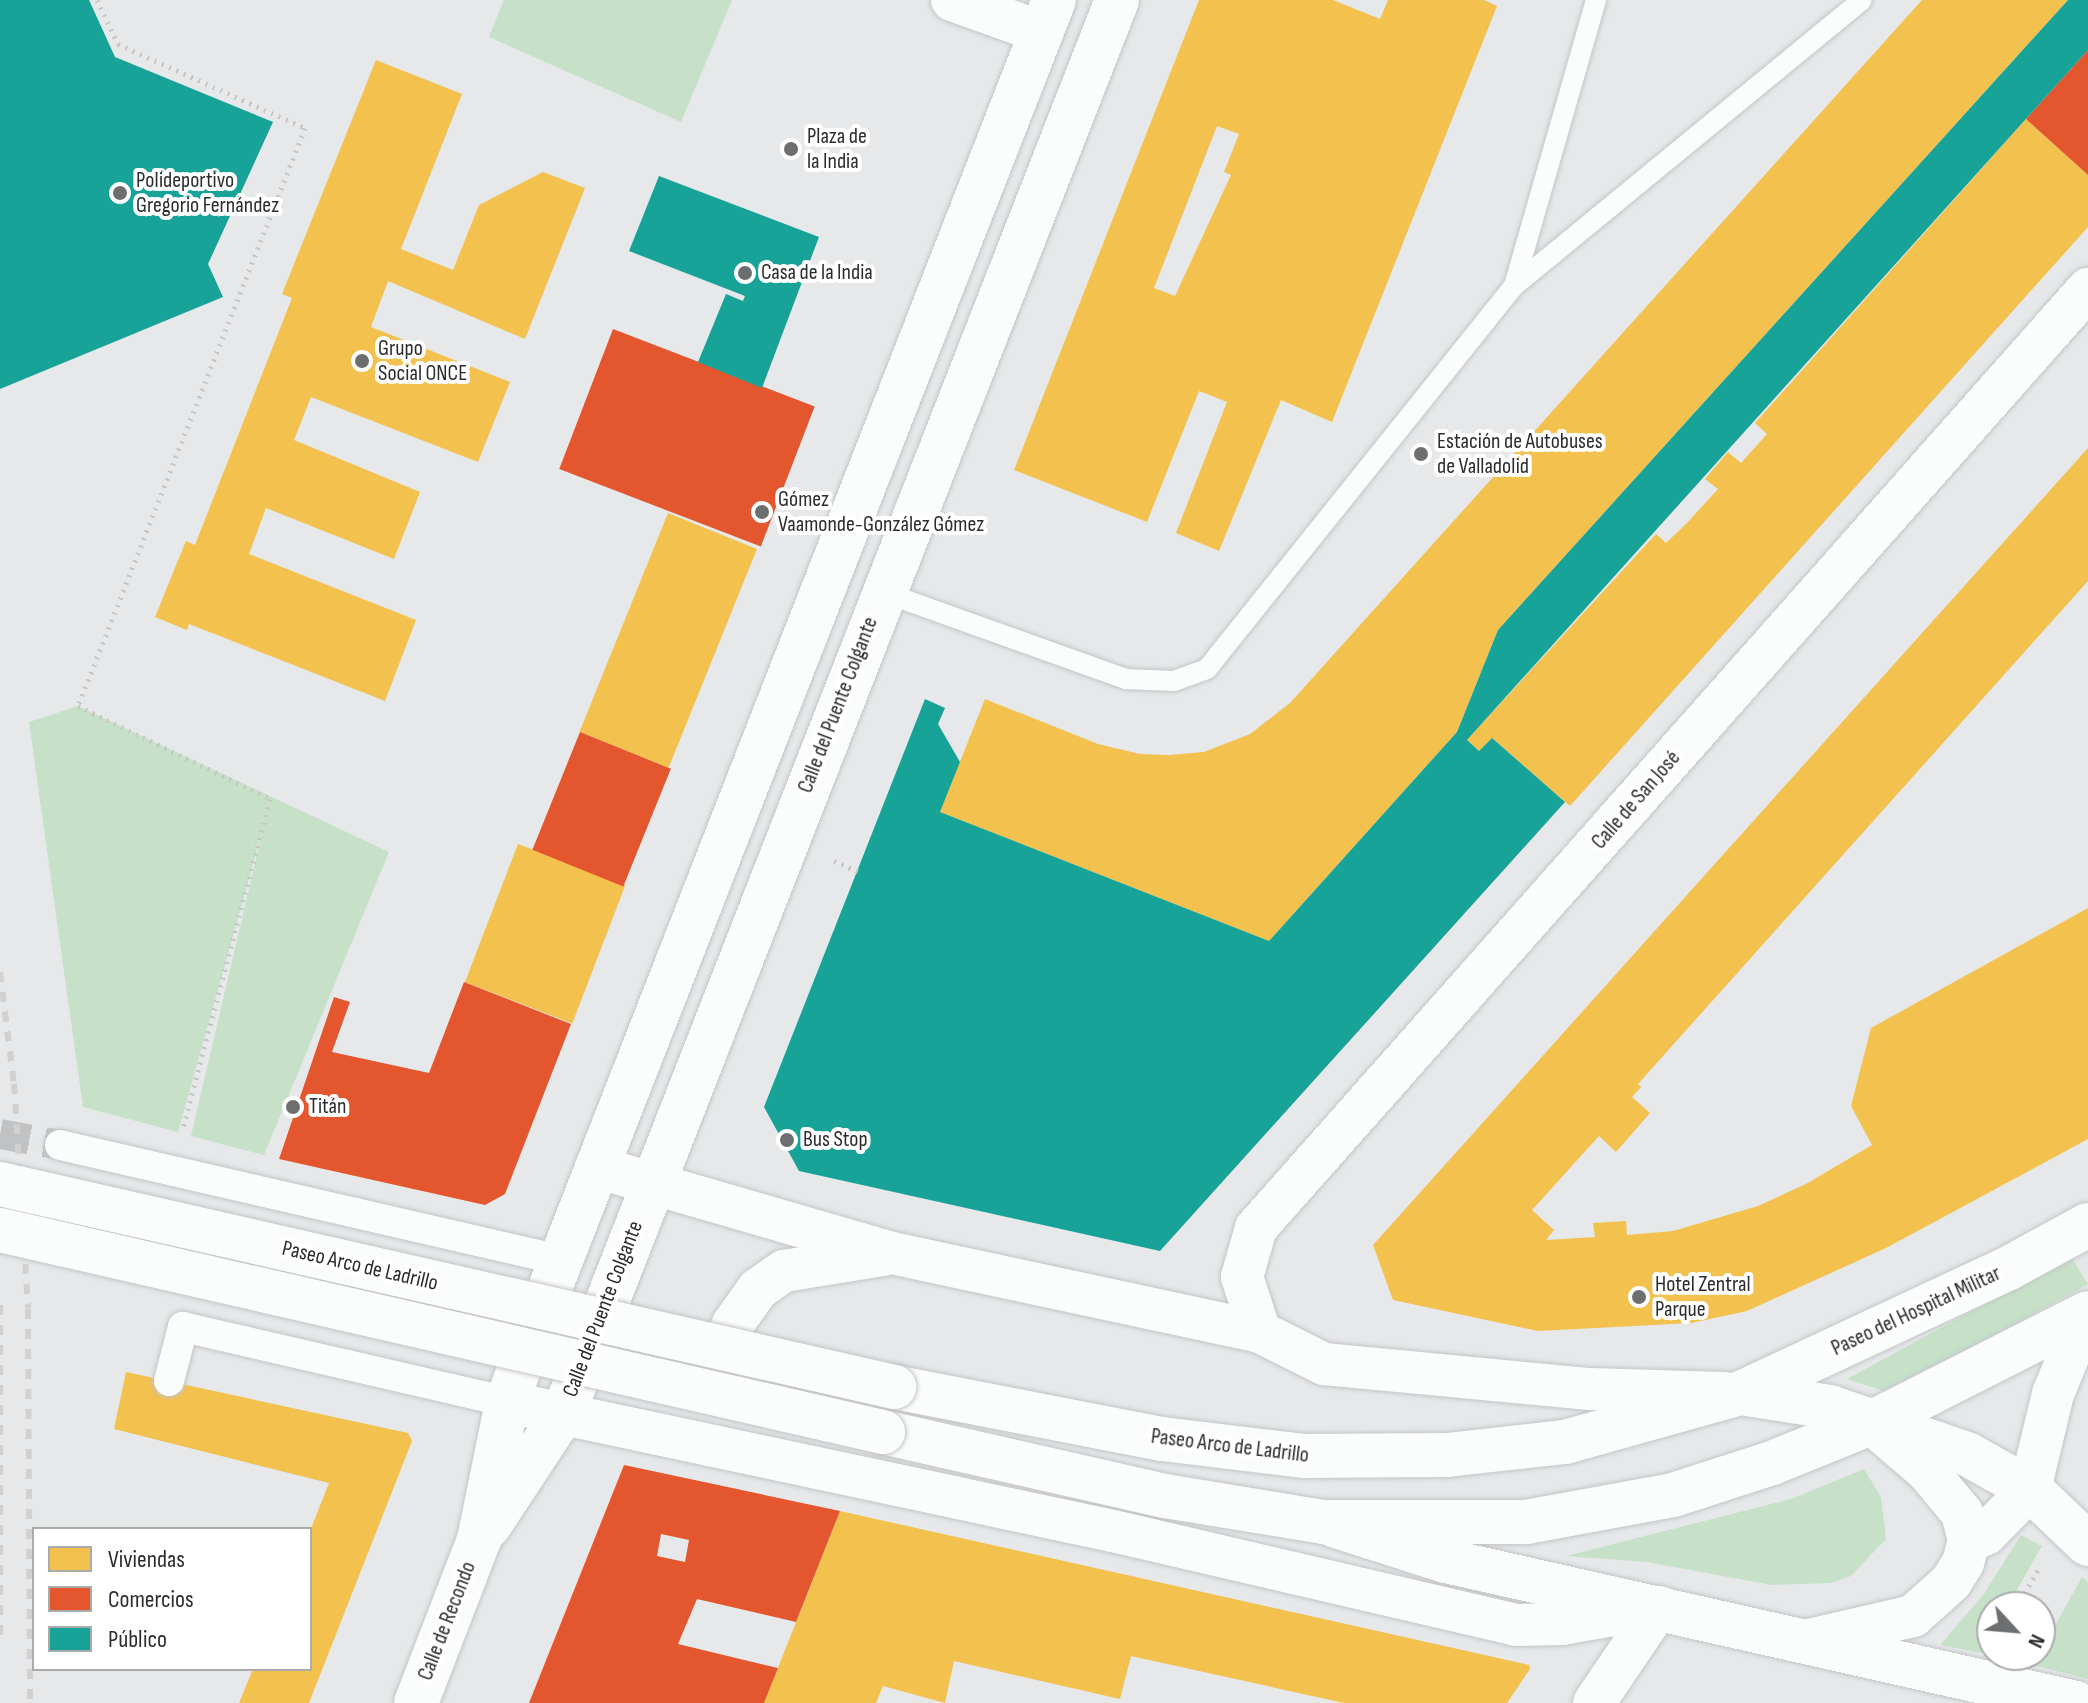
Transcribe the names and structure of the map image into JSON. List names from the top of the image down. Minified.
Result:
{"streets":{"street":["Calle del Puente Colgante","Calle de San José","Paseo Arco de Ladrillo","Paseo del Hospital Militar","Calle de Recondo"]},"crossings":[["Calle del Puente Colgante","Paseo Arco de Ladrillo"],["Calle del Puente Colgante","Calle de Recondo"],["Calle de San José","Paseo Arco de Ladrillo"],["Paseo Arco de Ladrillo","Paseo del Hospital Militar"],["Paseo Arco de Ladrillo","Calle de Recondo"]],"places":["Plaza de la India","Polideportivo Gregorio Fernández","Casa de la India","Grupo Social ONCE","Estación de Autobuses de Valladolid","Gómez Vaamonde-González Gómez","Titán","Bus Stop","Hotel Zentral Parque"],"legend":["Viviendas","Comercios","Público"],"north":"bottom right"}
